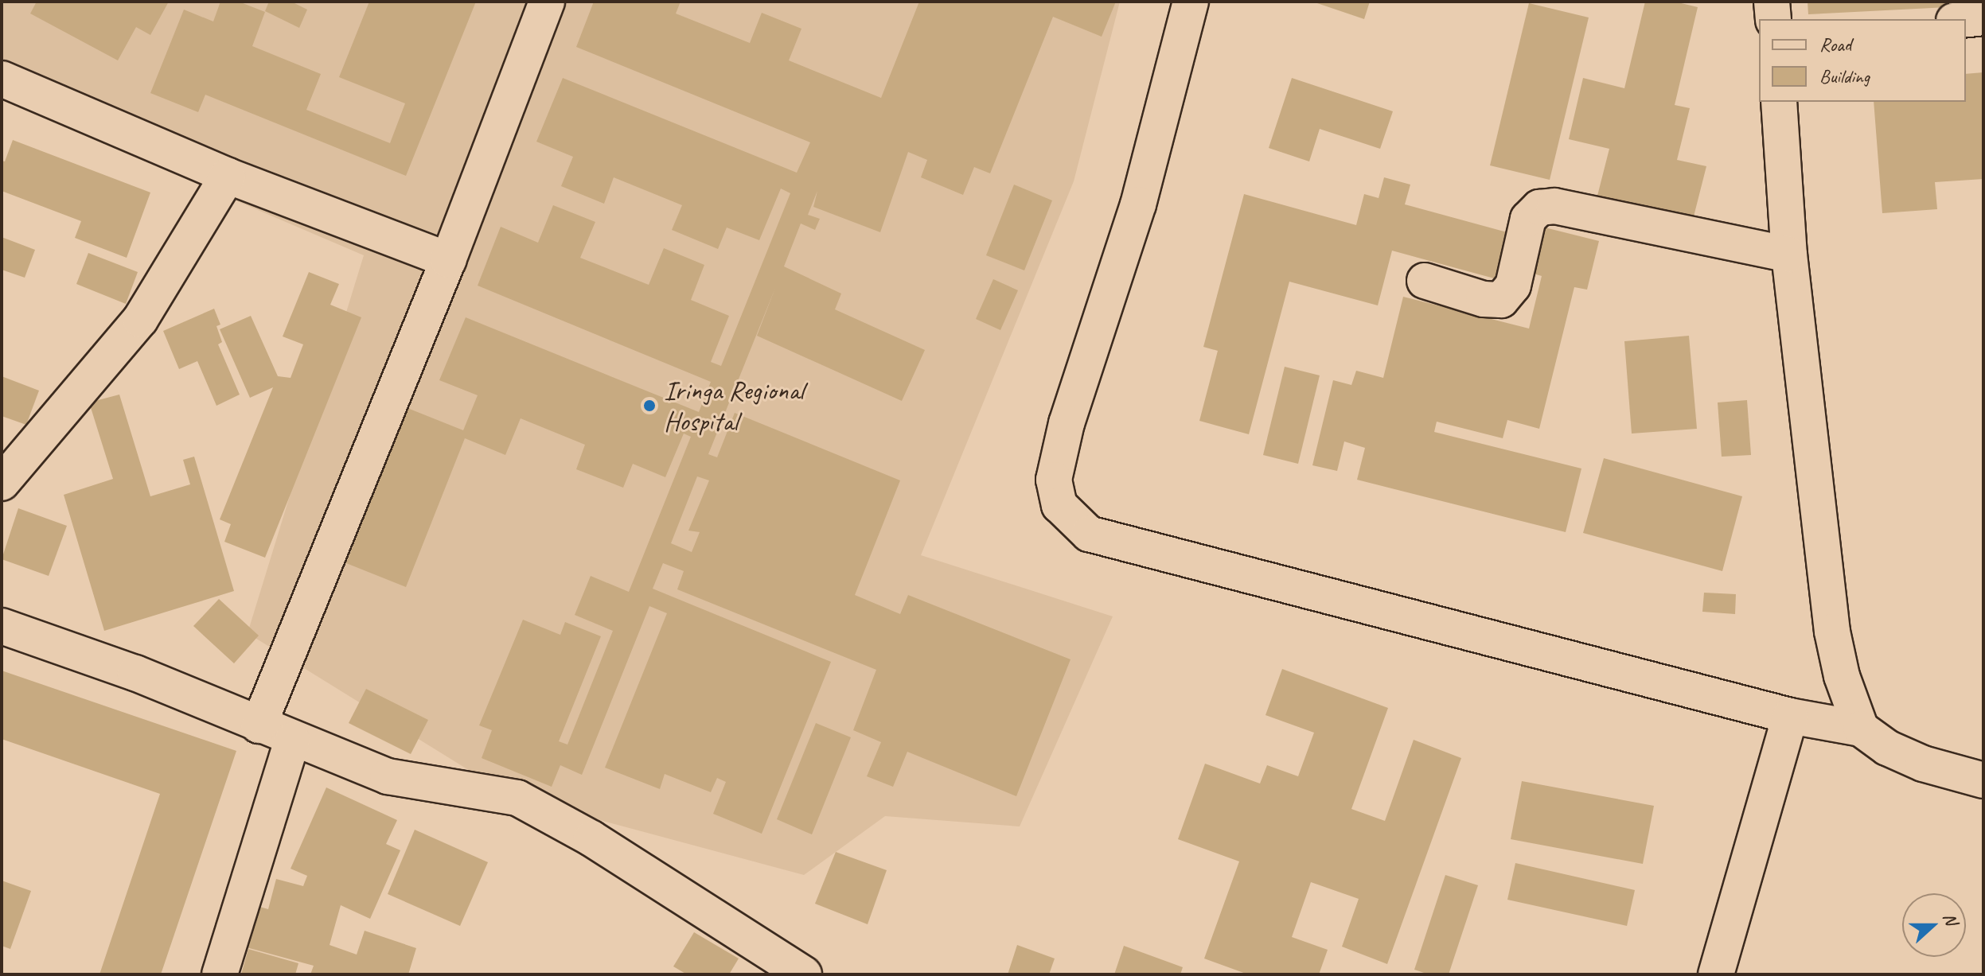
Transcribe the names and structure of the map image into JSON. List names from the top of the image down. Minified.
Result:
{"places":["Iringa Regional Hospital"],"legend":["Road","Building"],"north":"right"}
